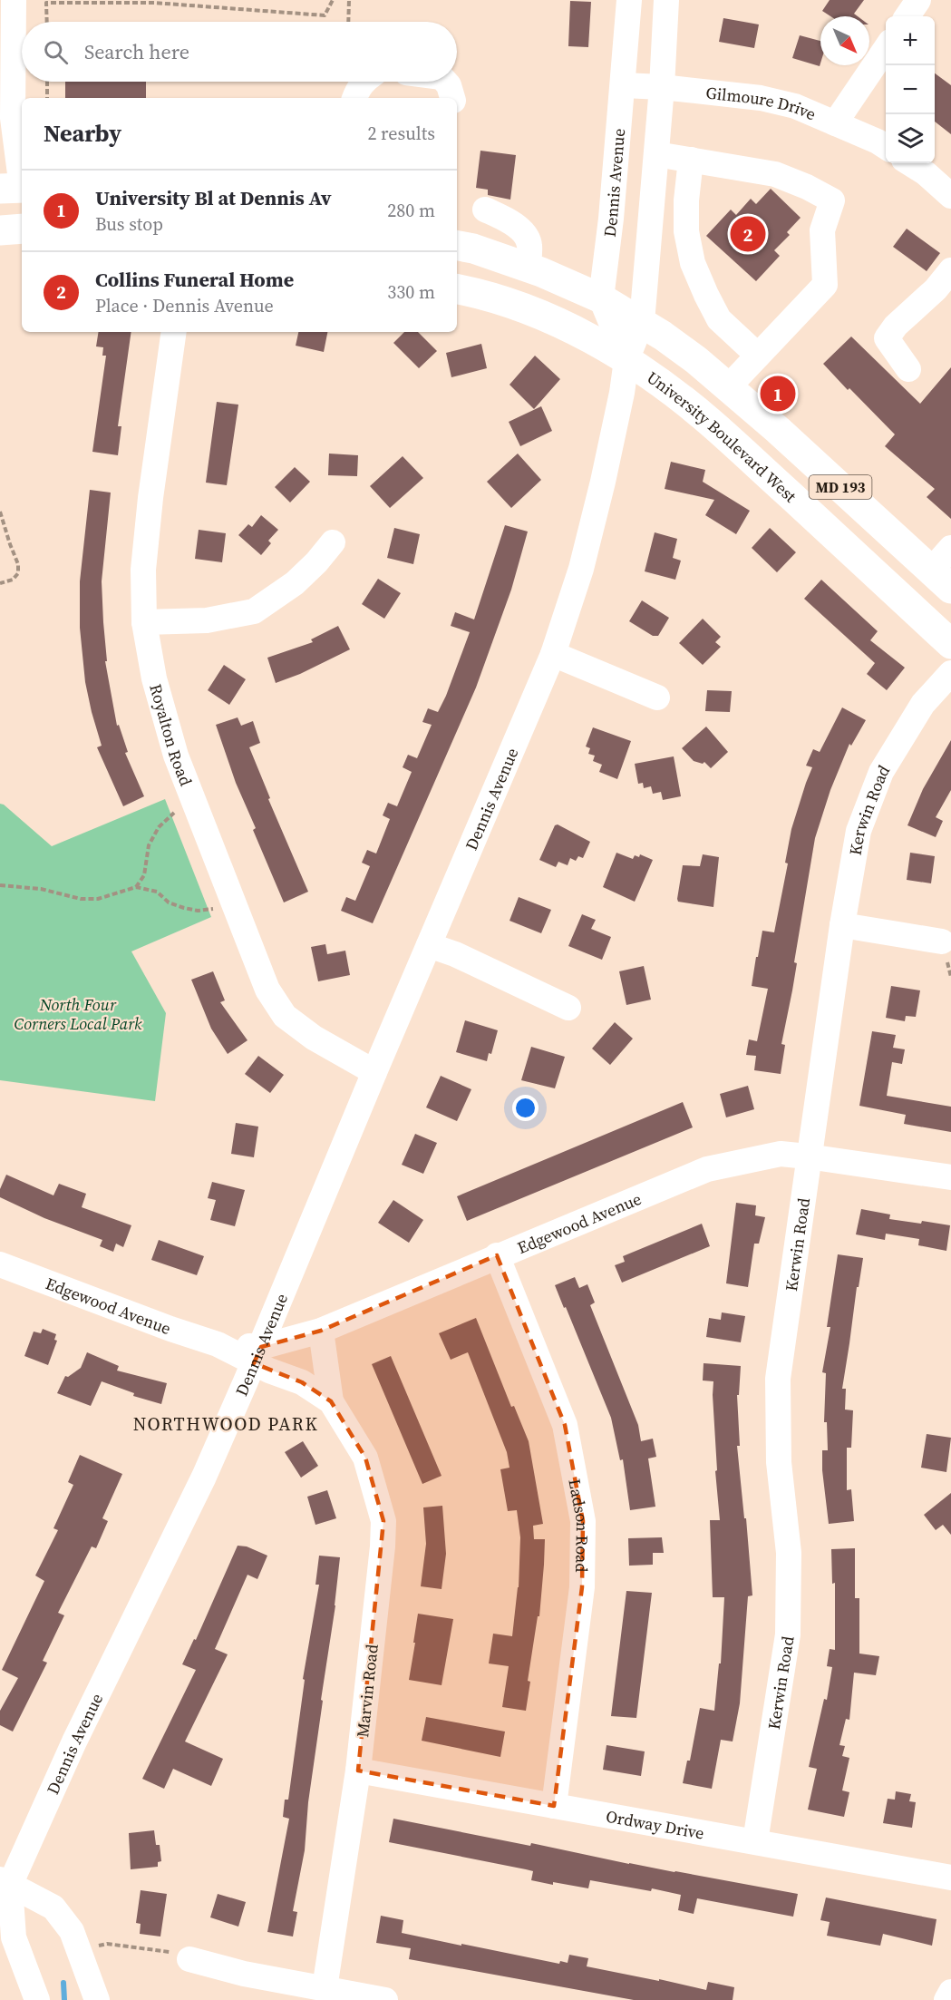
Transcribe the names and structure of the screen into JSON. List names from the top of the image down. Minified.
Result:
{"streets":{"main road":["University Boulevard West","MD 193"],"street":["Gilmoure Drive","Dennis Avenue","Royalton Road","Kerwin Road","Edgewood Avenue","Ladson Road","Marvin Road","Ordway Drive"]},"crossings":[["Gilmoure Drive","Dennis Avenue"],["Dennis Avenue","University Boulevard West"],["Dennis Avenue","MD 193"],["Dennis Avenue","Royalton Road"],["Dennis Avenue","Edgewood Avenue"],["Dennis Avenue","Marvin Road"],["Kerwin Road","Edgewood Avenue"],["Kerwin Road","Ordway Drive"],["Edgewood Avenue","Ladson Road"],["Edgewood Avenue","Marvin Road"],["Ladson Road","Ordway Drive"],["Marvin Road","Ordway Drive"]],"districts":["NORTHWOOD PARK"],"parks":["North Four Corners Local Park"],"north":"bottom right","page":{"map_buttons":["+","−"],"search":"Search here","heading":["Nearby","2 results"],"list":[{"mark":"1","name":"University Bl at Dennis Av","note":"Bus stop","value":"280 m"},{"mark":"2","name":"Collins Funeral Home","note":"Place · Dennis Avenue","value":"330 m"}],"pins":["2","1"]}}
